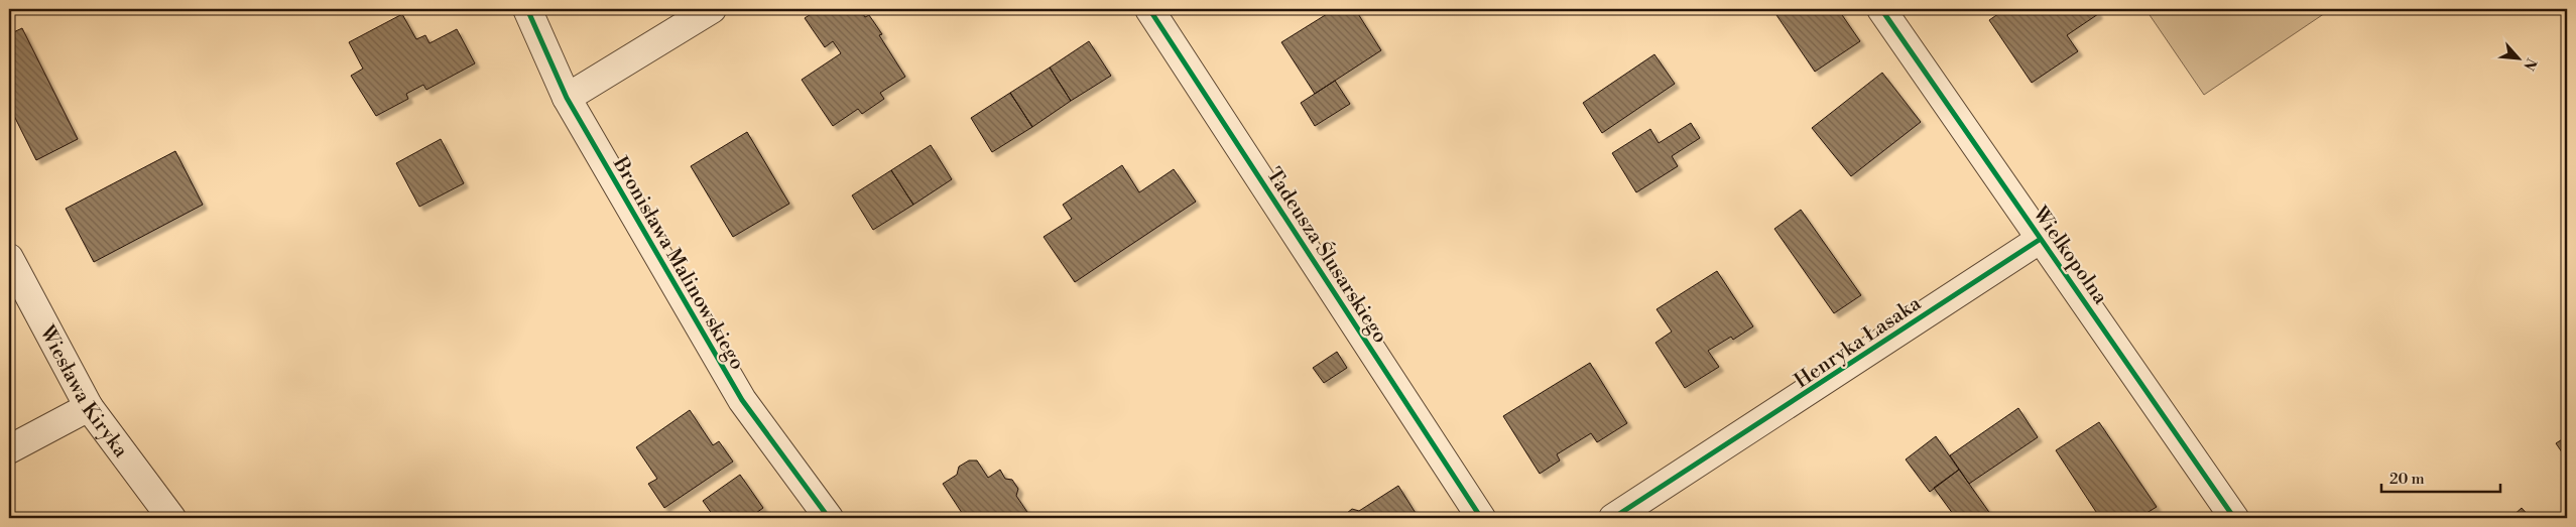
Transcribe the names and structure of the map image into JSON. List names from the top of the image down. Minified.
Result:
{"streets":{"street":["Tadeusza Ślusarskiego","Wielkopolna","Bronisława Malinowskiego","Henryka Łasaka","Wiesława Kiryka"]},"crossings":[["Wielkopolna","Henryka Łasaka"]],"scale_bar":"20 m","north":"bottom right"}
